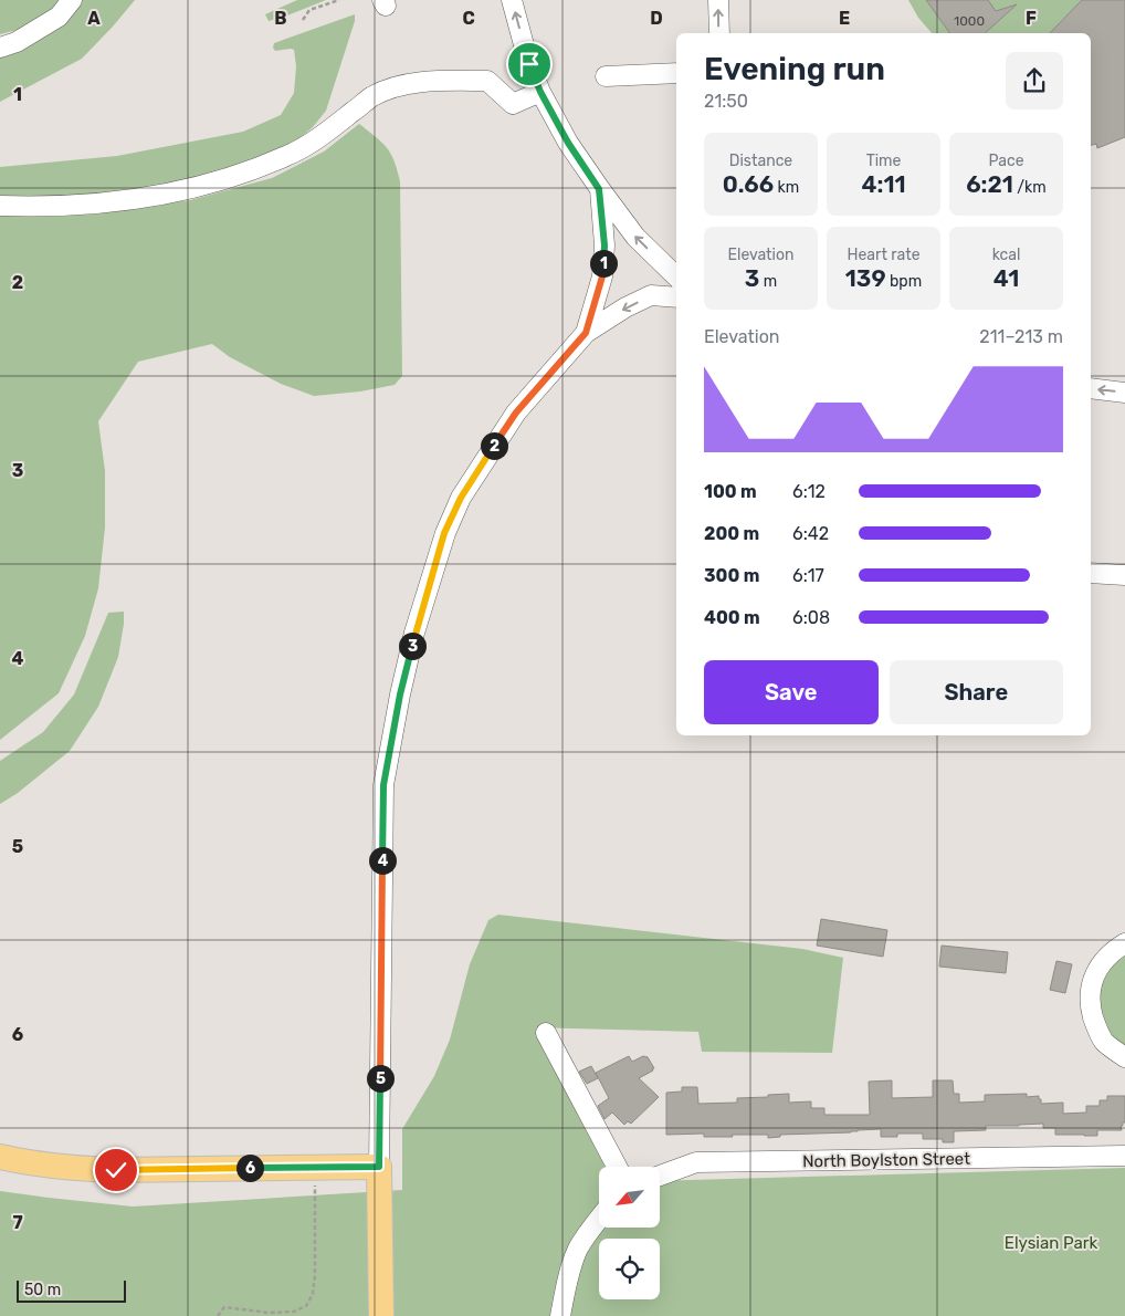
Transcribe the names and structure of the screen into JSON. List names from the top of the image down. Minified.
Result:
{"streets":{"street":["North Boylston Street"]},"parks":["Elysian Park"],"house_numbers":["1000"],"scale_bar":"50 m","north":"bottom left","page":{"heading":["Evening run","21:50"],"stats":[["Distance","0.66 km"],["Time","4:11"],["Pace","6:21 /km"],["Elevation","3 m"],["Heart rate","139 bpm"],["kcal","41"]],"pins":["1","2","3","4","5","6"],"chart":["Elevation","211–213 m"],"list":[{"name":"100 m","note":"6:12"},{"name":"200 m","note":"6:42"},{"name":"300 m","note":"6:17"},{"name":"400 m","note":"6:08"}],"buttons":["Save","Share"],"scale":"50 m"},"grid":{"columns":["A","B","C","D","E","F"],"rows":["1","2","3","4","5","6","7"]}}
